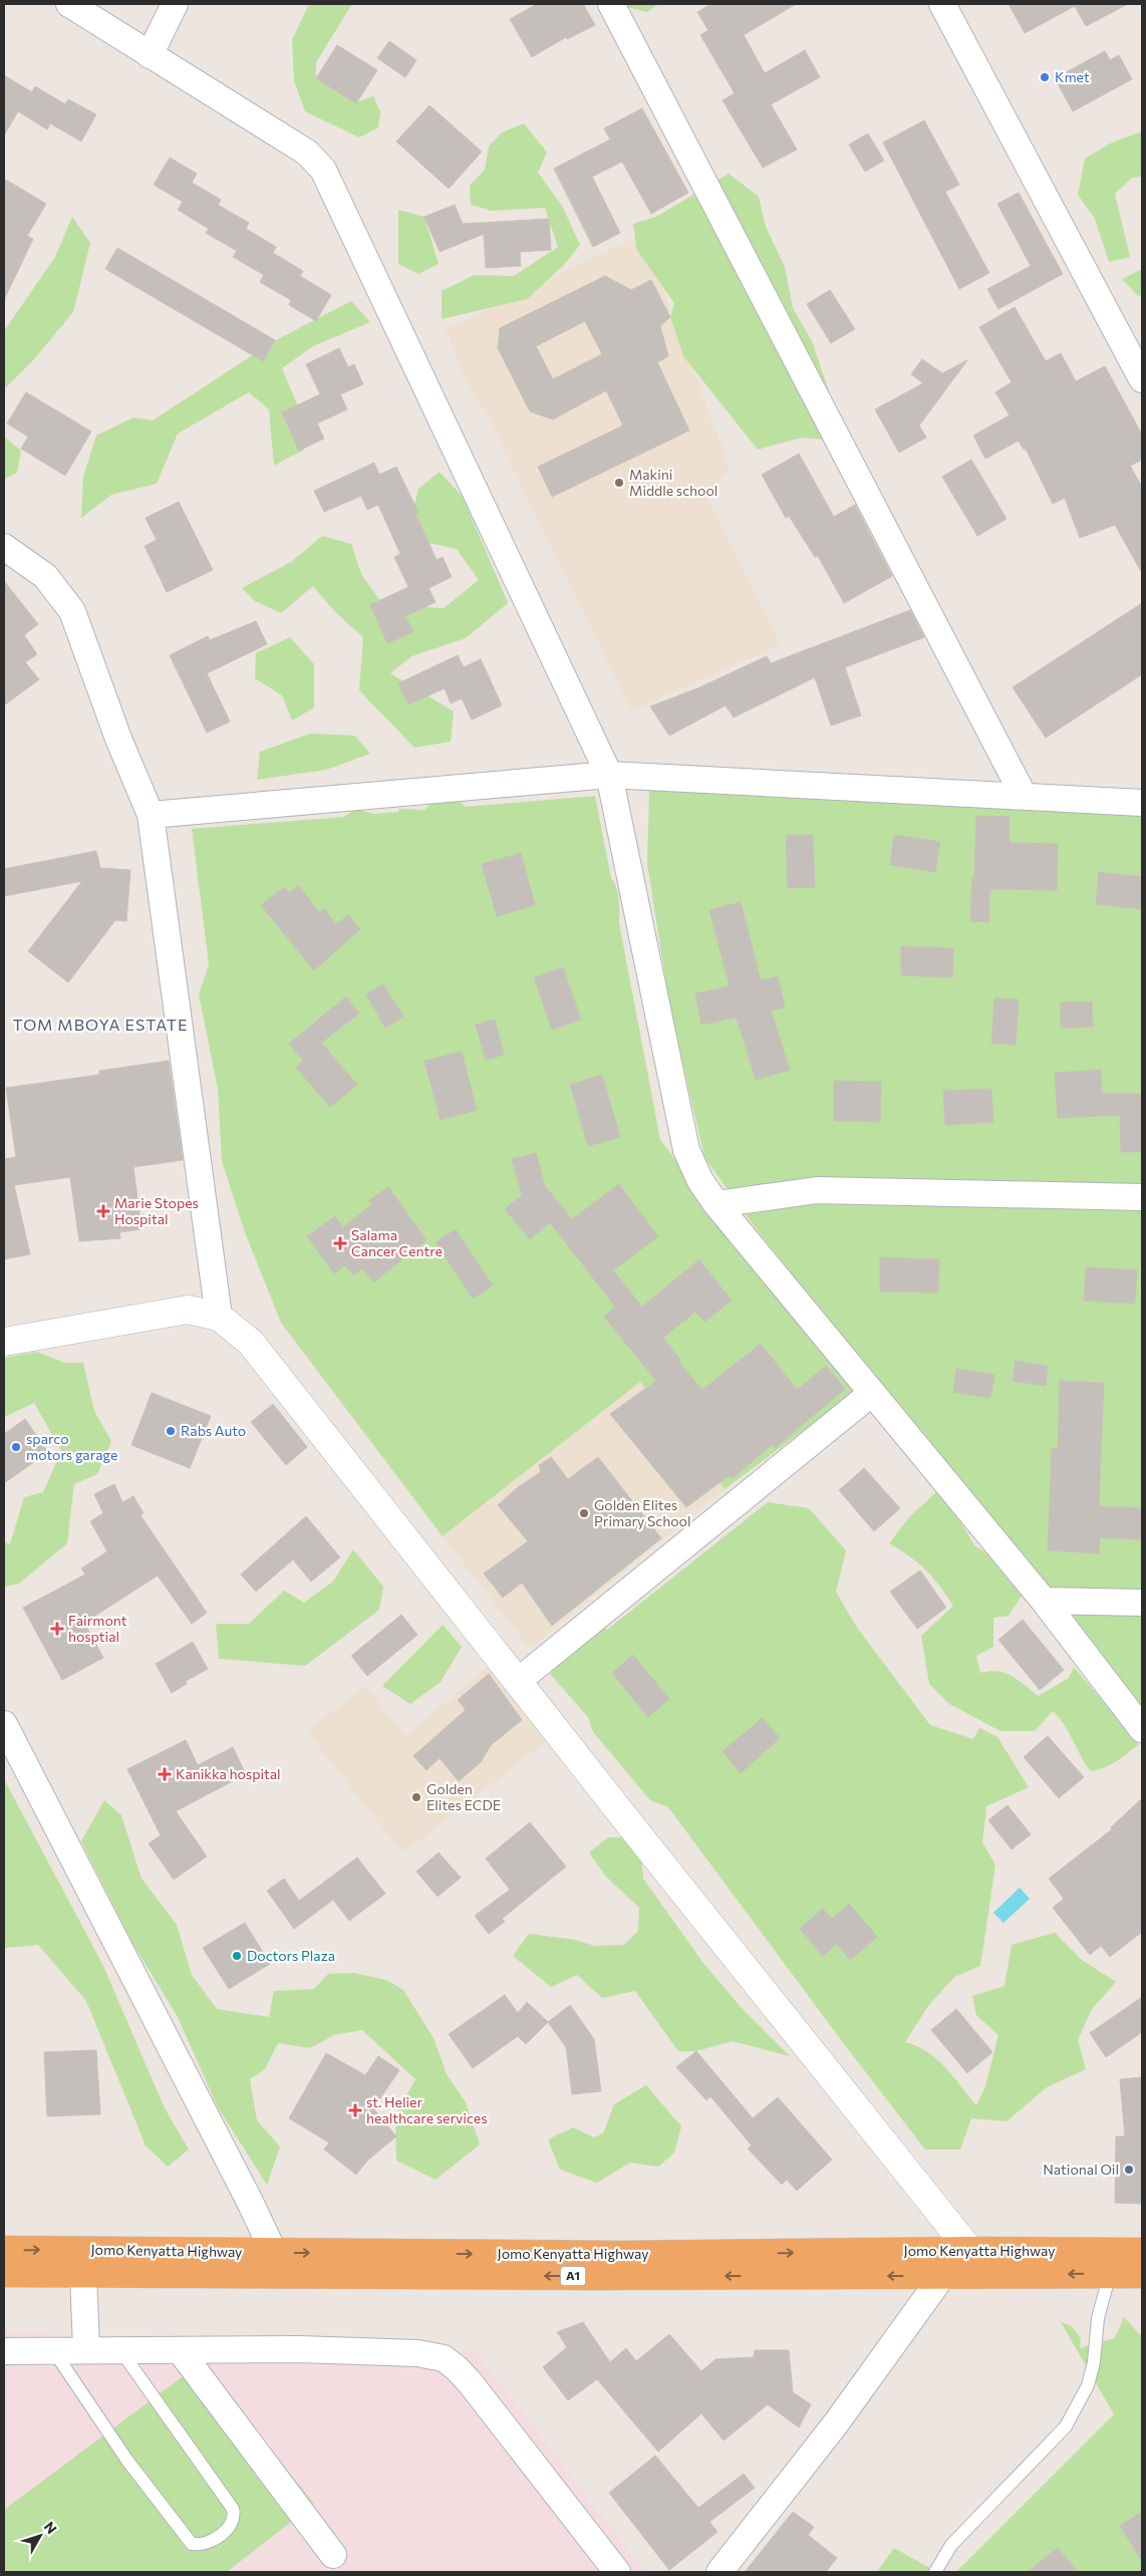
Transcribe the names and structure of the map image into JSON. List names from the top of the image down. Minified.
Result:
{"streets":{"highway":["Jomo Kenyatta Highway","A1"]},"districts":["TOM MBOYA ESTATE"],"places":{"other":["Kmet","Makini Middle school","Rabs Auto","sparco motors garage","Golden Elites Primary School","Golden Elites ECDE","Doctors Plaza","National Oil"],"health":["Marie Stopes Hospital","Salama Cancer Centre","Fairmont hosptial","Kanikka hospital","st. Helier healthcare services"]},"north":"top right"}
